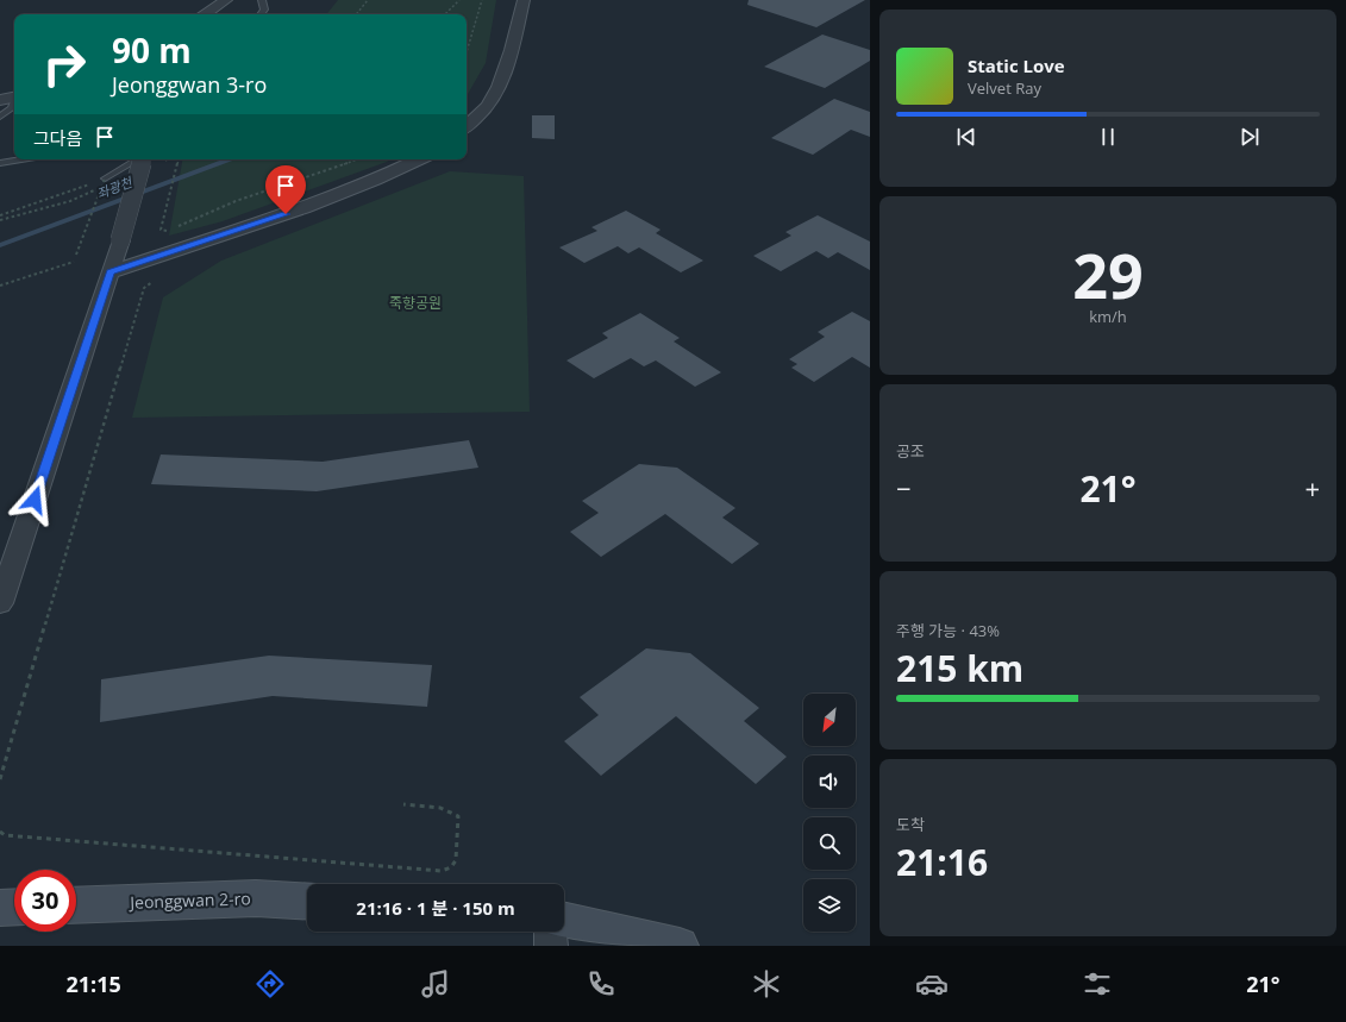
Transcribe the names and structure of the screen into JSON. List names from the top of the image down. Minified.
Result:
{"streets":{"street":["Jeonggwan 2-ro"]},"water":["좌광천"],"parks":["죽향공원"],"north":"bottom left","page":{"turn":["90 m","Jeonggwan 3-ro"],"song":["Static Love","Velvet Ray"],"then":"그다음","tile":[["29","km/h"],"공조",["주행 가능 · 43%","215 km"],["도착","21:16"]],"heat":["−","21°","+"],"limit":"30","trip":"21:16 · 1 분 · 150 m","tabs":["21:15","21°"]}}
